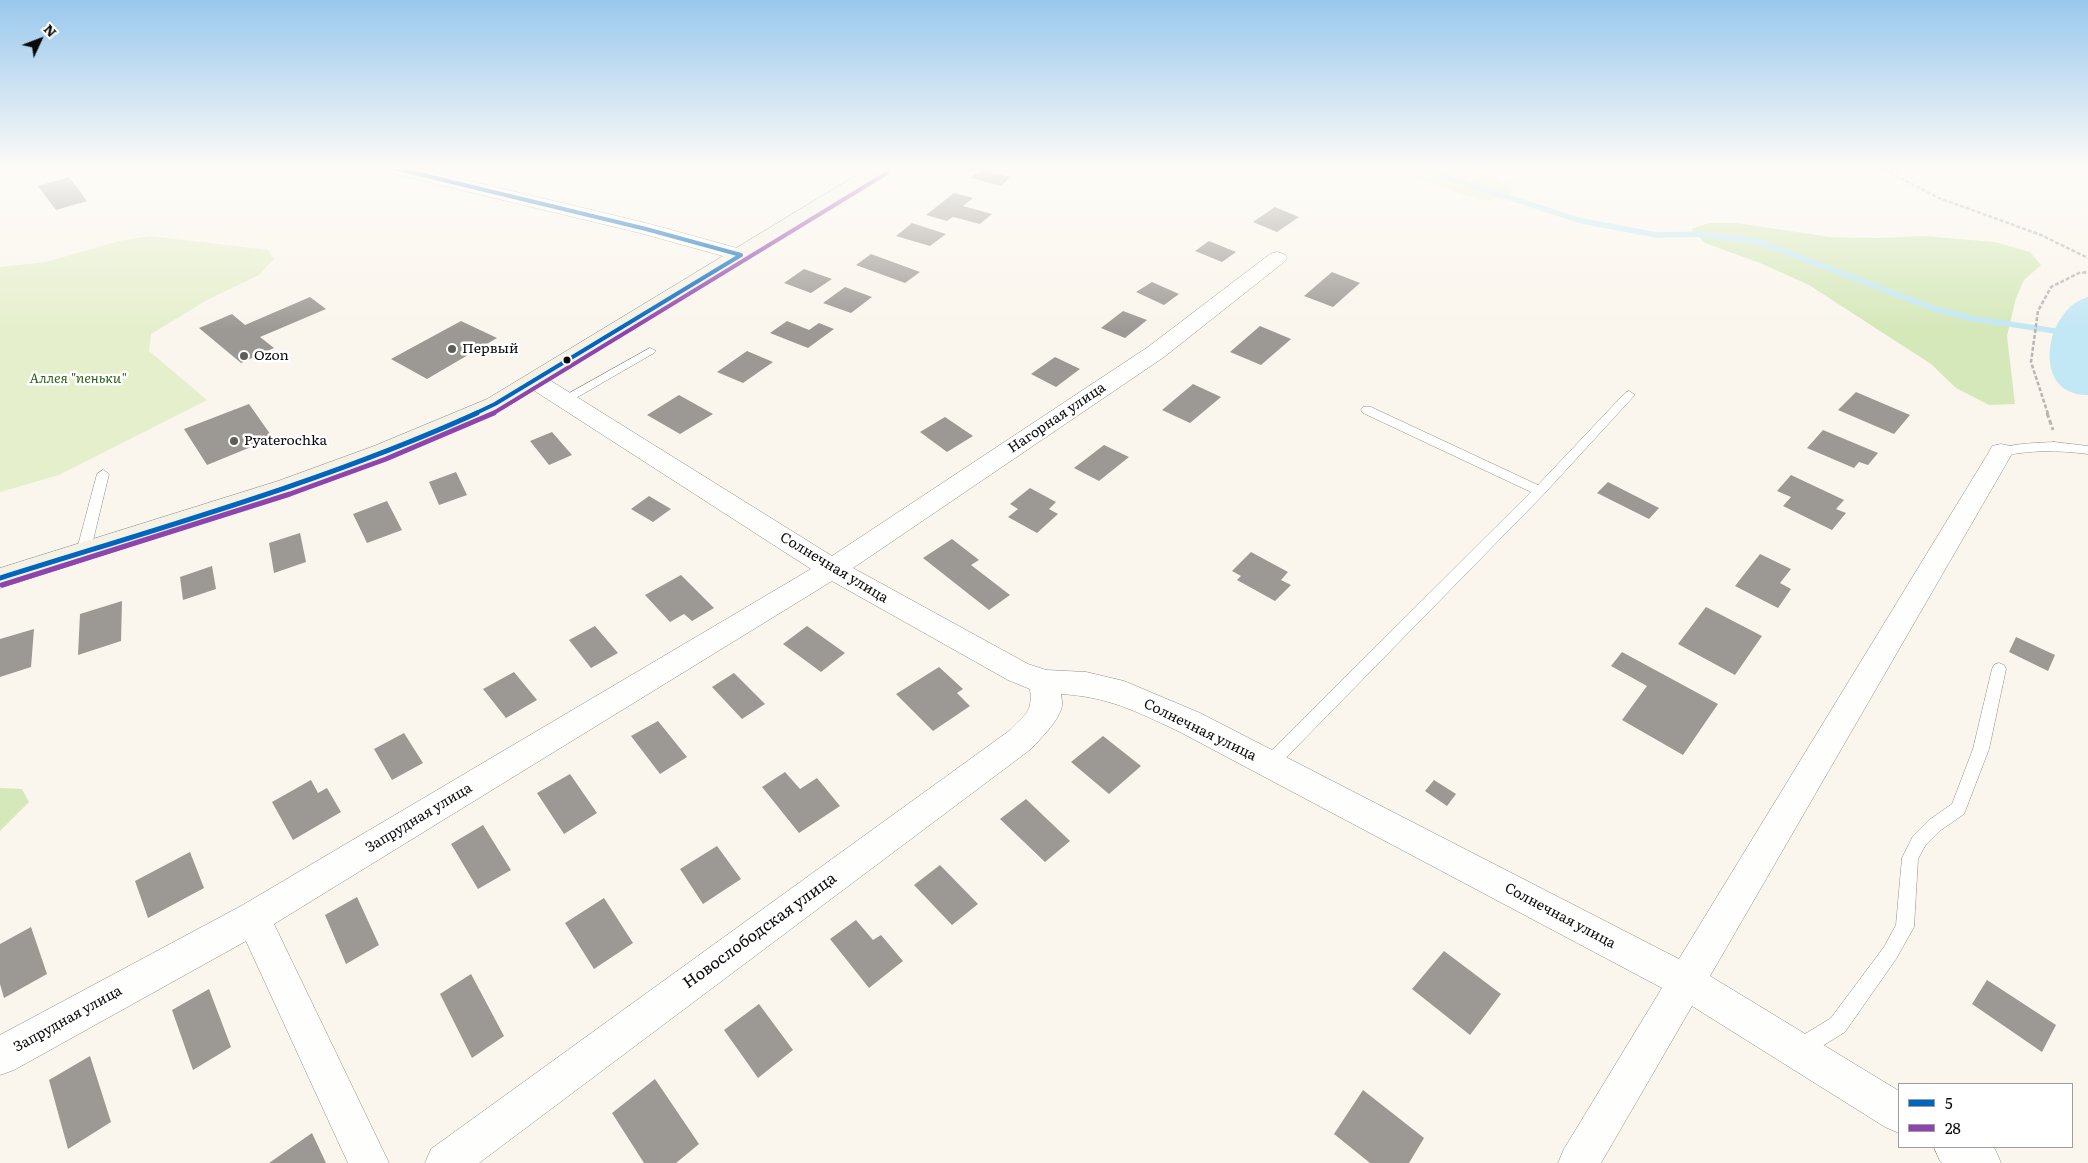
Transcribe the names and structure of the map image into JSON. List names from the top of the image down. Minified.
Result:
{"streets":{"street":["Нагорная улица","Солнечная улица","Запрудная улица","Новослободская улица"]},"crossings":[["Нагорная улица","Солнечная улица"],["Нагорная улица","Запрудная улица"],["Солнечная улица","Запрудная улица"],["Солнечная улица","Новослободская улица"]],"parks":["Аллея \"пеньки\""],"places":["Первый","Ozon","Pyaterochka"],"lines":["transit line 5","transit line 28"],"legend":["5","28"],"north":"top right"}
